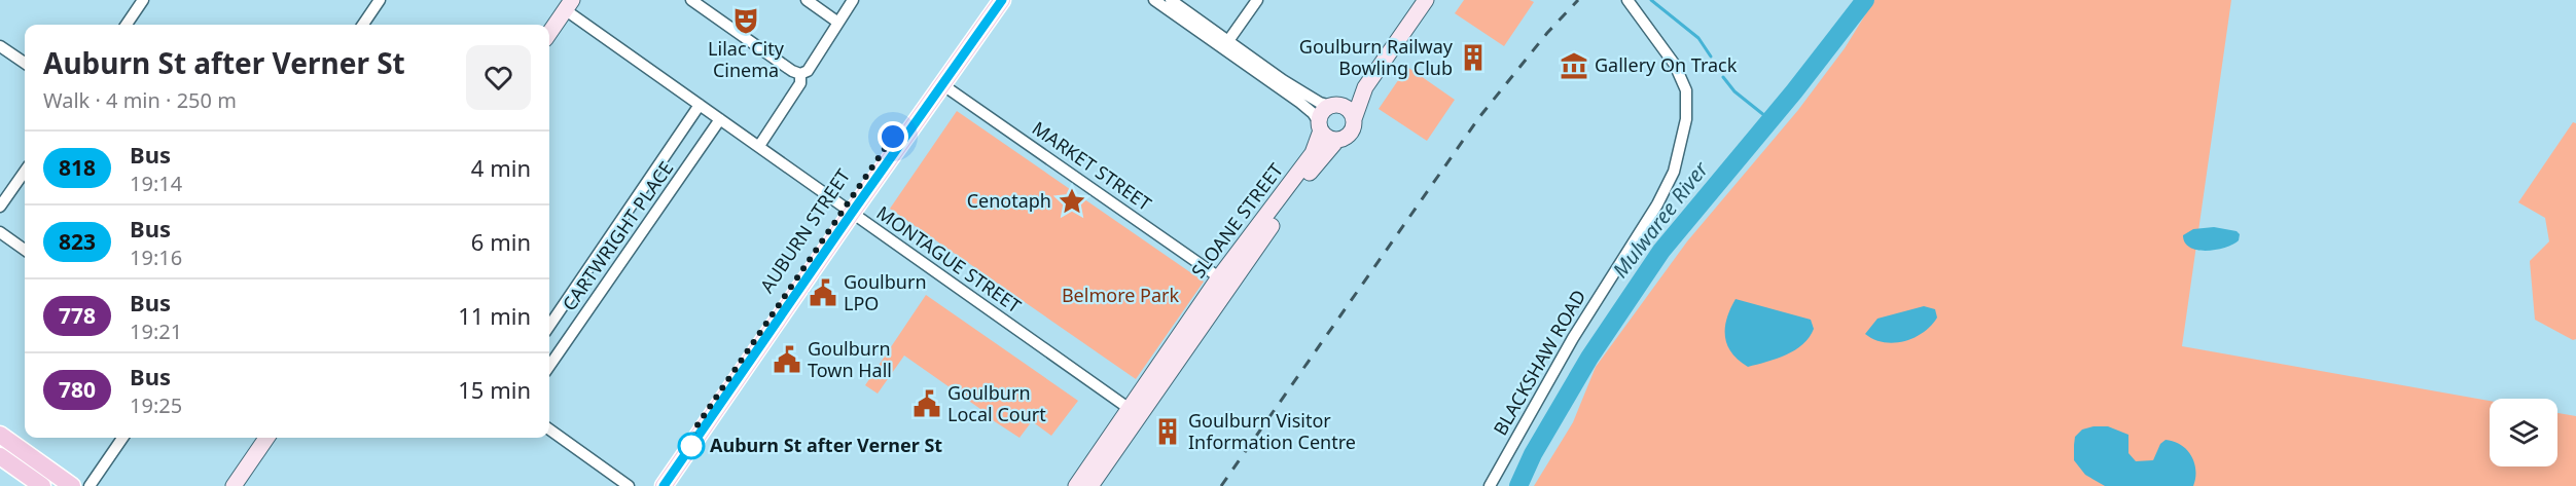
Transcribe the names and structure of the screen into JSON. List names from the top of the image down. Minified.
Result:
{"streets":{"main road":["AUBURN STREET"],"street":["MARKET STREET","SLOANE STREET","CARTWRIGHT PLACE","MONTAGUE STREET","BLACKSHAW ROAD"]},"crossings":[["MARKET STREET","SLOANE STREET"],["MARKET STREET","AUBURN STREET"],["SLOANE STREET","MONTAGUE STREET"],["AUBURN STREET","MONTAGUE STREET"],["CARTWRIGHT PLACE","MONTAGUE STREET"]],"water":["Mulwaree River"],"parks":["Belmore Park"],"places":{"theatre":["Lilac City Cinema"],"building":["Goulburn Railway Bowling Club","Goulburn Visitor Information Centre"],"museum":["Gallery On Track"],"place":["Cenotaph"],"public building":["Goulburn LPO","Goulburn Town Hall","Goulburn Local Court"],"other":["Auburn St after Verner St"]},"lines":["bus line 818"],"page":{"heading":["Auburn St after Verner St","Walk · 4 min · 250 m"],"list":[{"mark":"818","name":"Bus","note":"19:14","value":"4 min"},{"mark":"823","name":"Bus","note":"19:16","value":"6 min"},{"mark":"778","name":"Bus","note":"19:21","value":"11 min"},{"mark":"780","name":"Bus","note":"19:25","value":"15 min"}]}}
